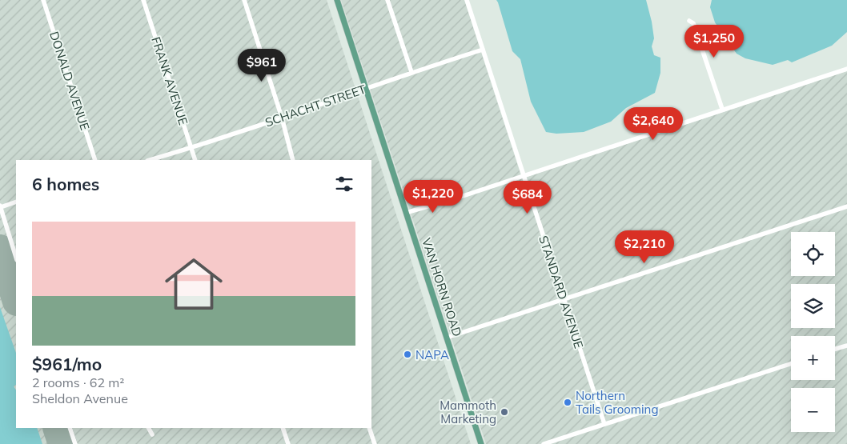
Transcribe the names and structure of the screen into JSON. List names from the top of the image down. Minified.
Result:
{"streets":{"main road":["VAN HORN ROAD"],"street":["DONALD AVENUE","FRANK AVENUE","SCHACHT STREET","STANDARD AVENUE"]},"crossings":[["FRANK AVENUE","SCHACHT STREET"],["SCHACHT STREET","VAN HORN ROAD"],["SCHACHT STREET","STANDARD AVENUE"]],"places":["NAPA","Northern Tails Grooming","Mammoth Marketing"],"page":{"price":["$1,250","$961","$2,640","$1,220","$684","$2,210"],"heading":"6 homes","list":[{"name":"$961/mo","note":"2 rooms · 62 m² · Sheldon Avenue"}],"map_buttons":["+","−"]}}
